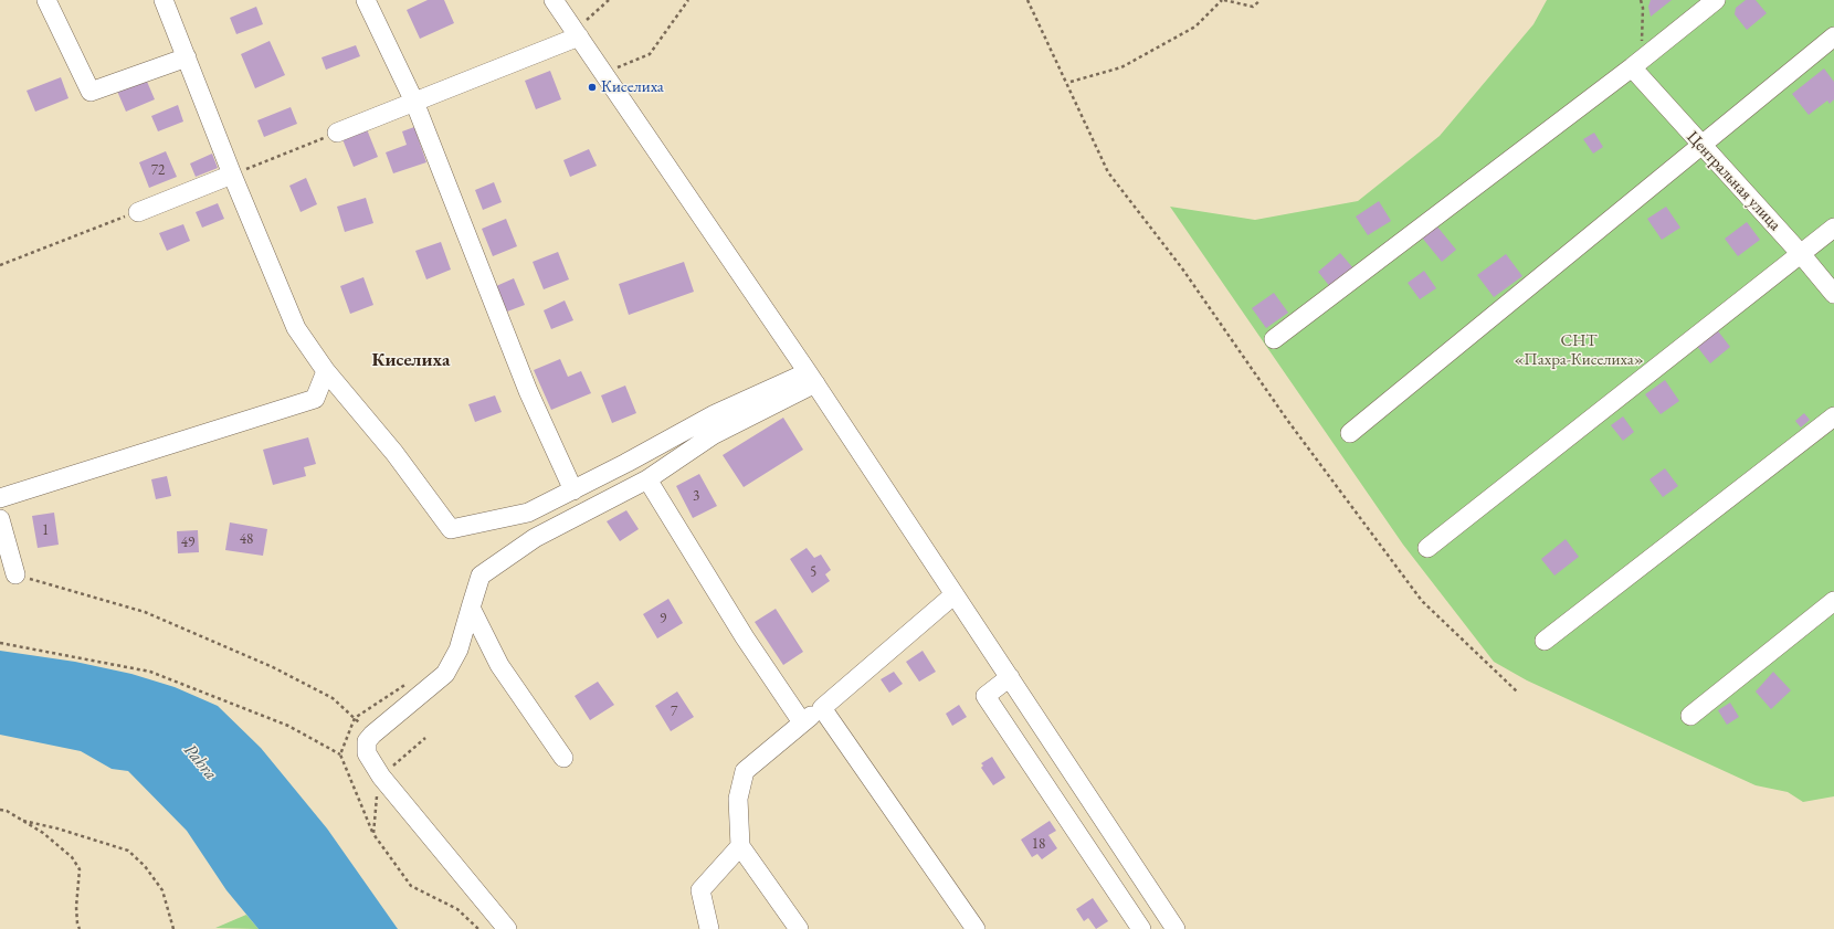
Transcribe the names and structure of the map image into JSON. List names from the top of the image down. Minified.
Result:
{"streets":{"street":["Центральная улица"]},"districts":["Киселиха"],"water":["Pahra"],"parks":["СНТ «Пахра-Киселиха»"],"places":["Киселиха"],"house_numbers":["72","3","1","48","49","5","9","7","18"]}
